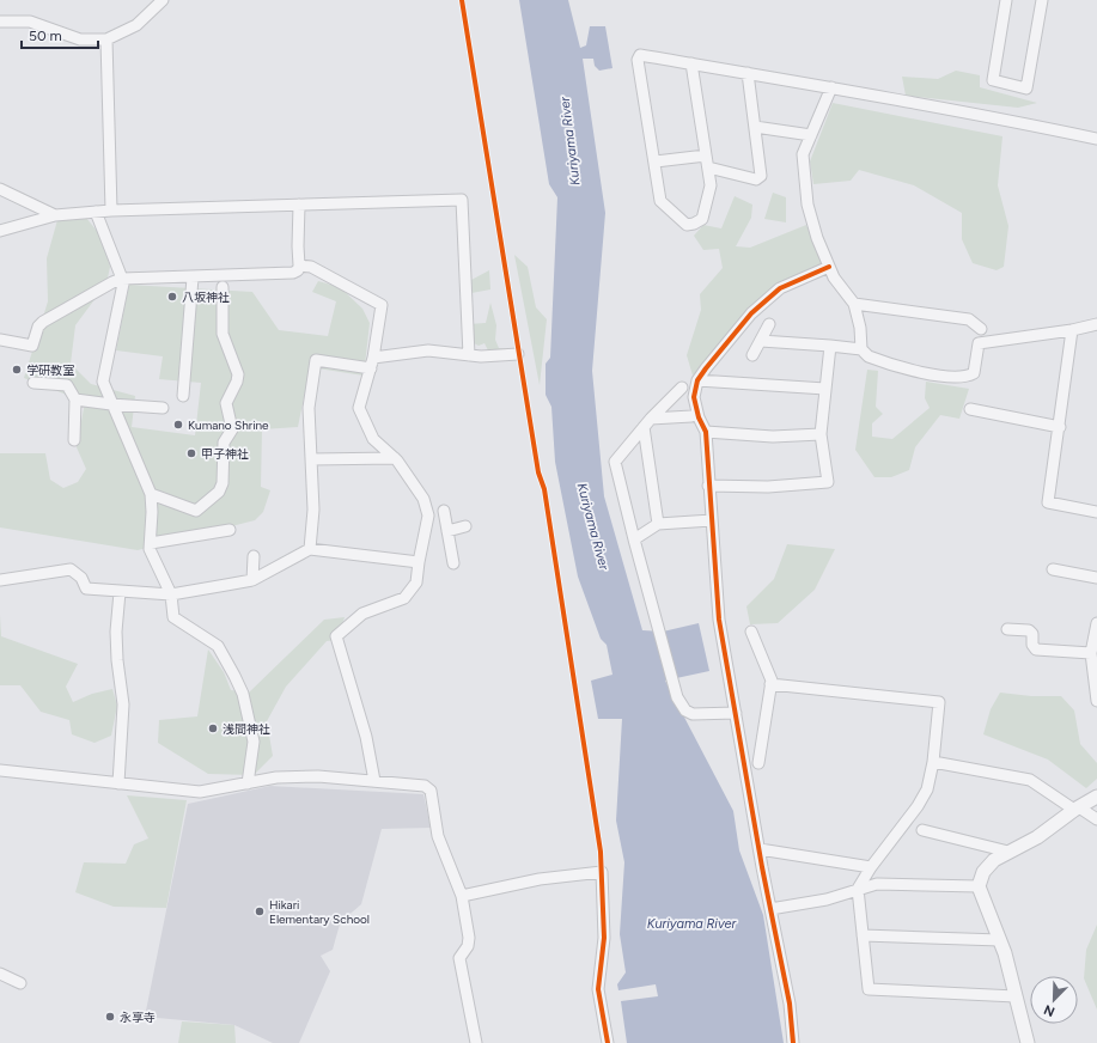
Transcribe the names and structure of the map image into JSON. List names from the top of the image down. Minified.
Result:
{"water":["Kuriyama River"],"places":["八坂神社","学研教室","Kumano Shrine","甲子神社","浅間神社","Hikari Elementary School","永享寺"],"scale_bar":"50 m","north":"bottom left"}
